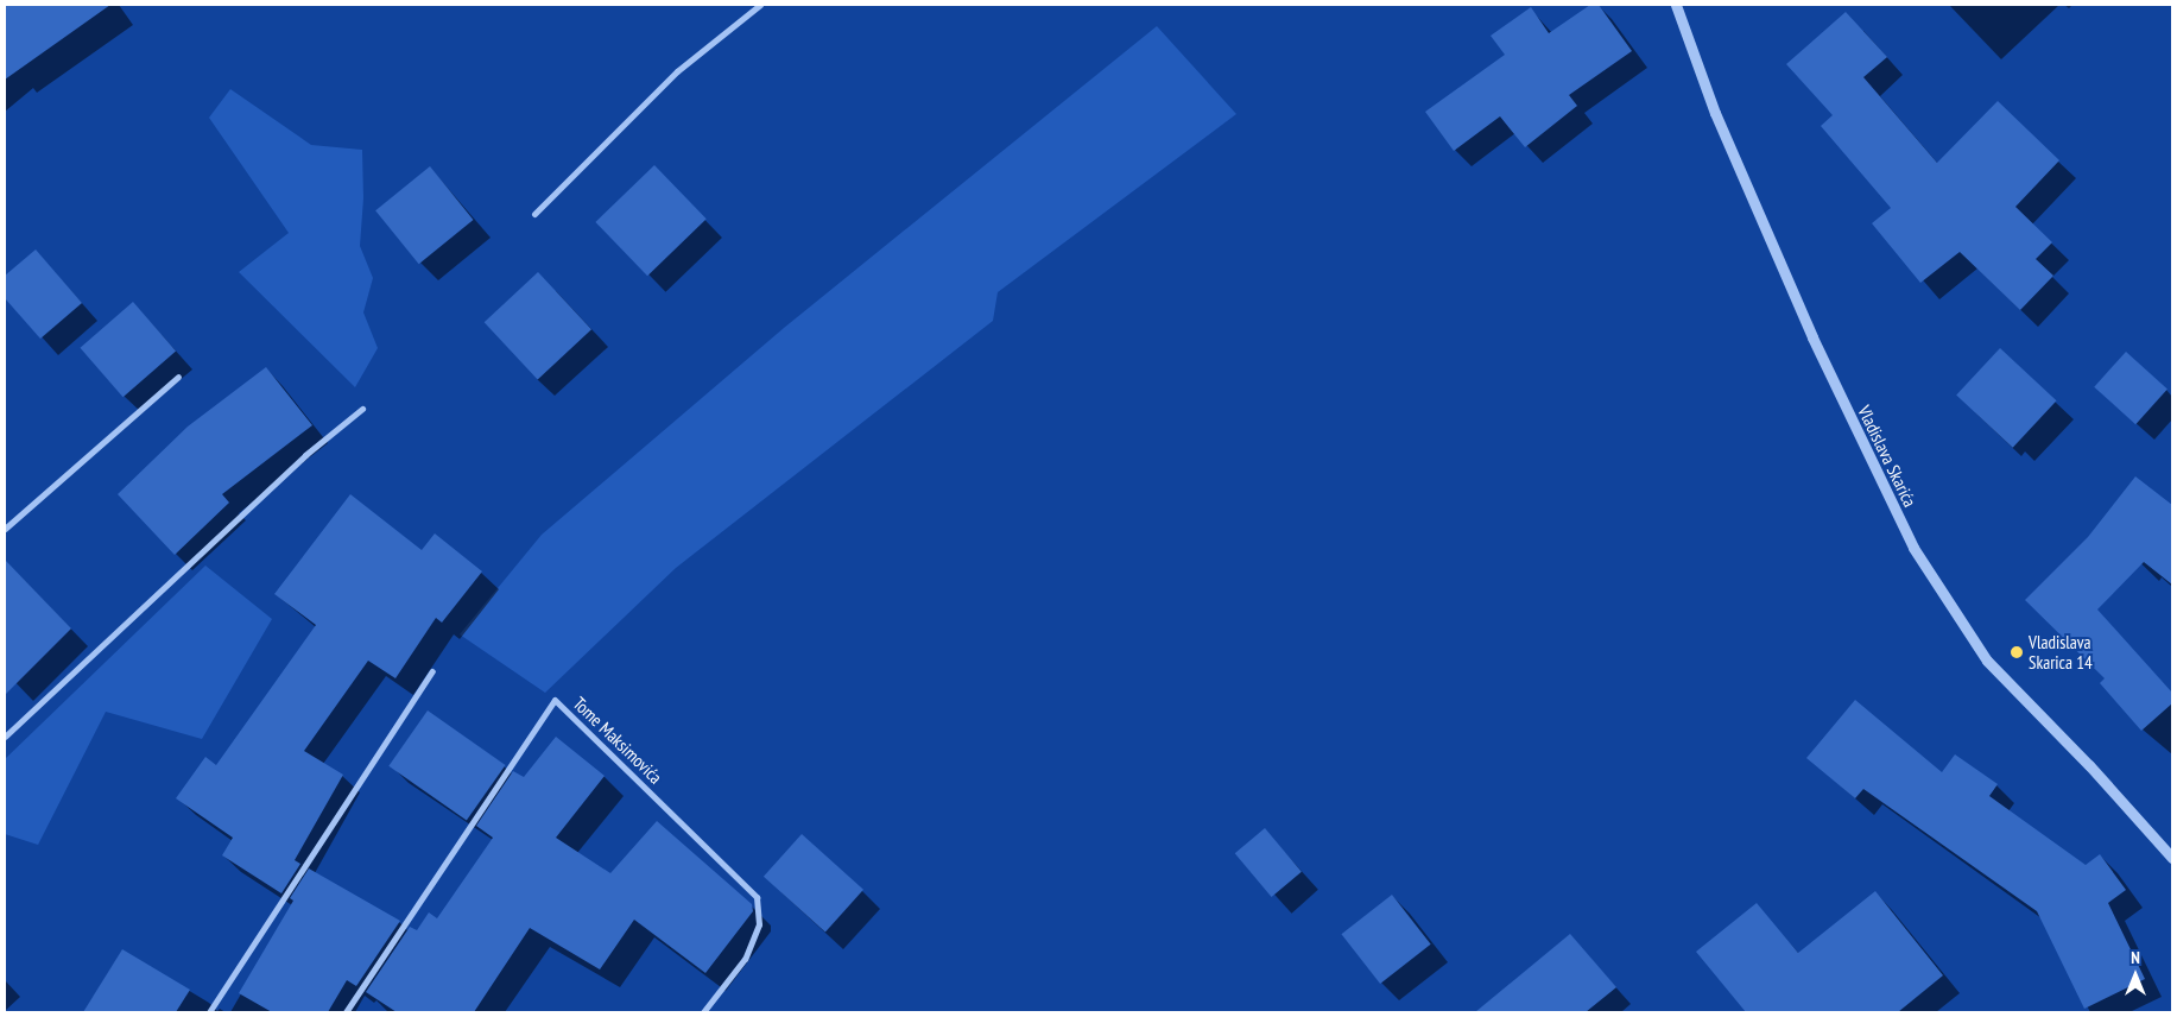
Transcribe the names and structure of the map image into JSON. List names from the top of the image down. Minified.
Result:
{"streets":{"street":["Vladislava Skarića","Tome Maksimovića"]},"places":["Vladislava Skarica 14"],"north":"top"}
